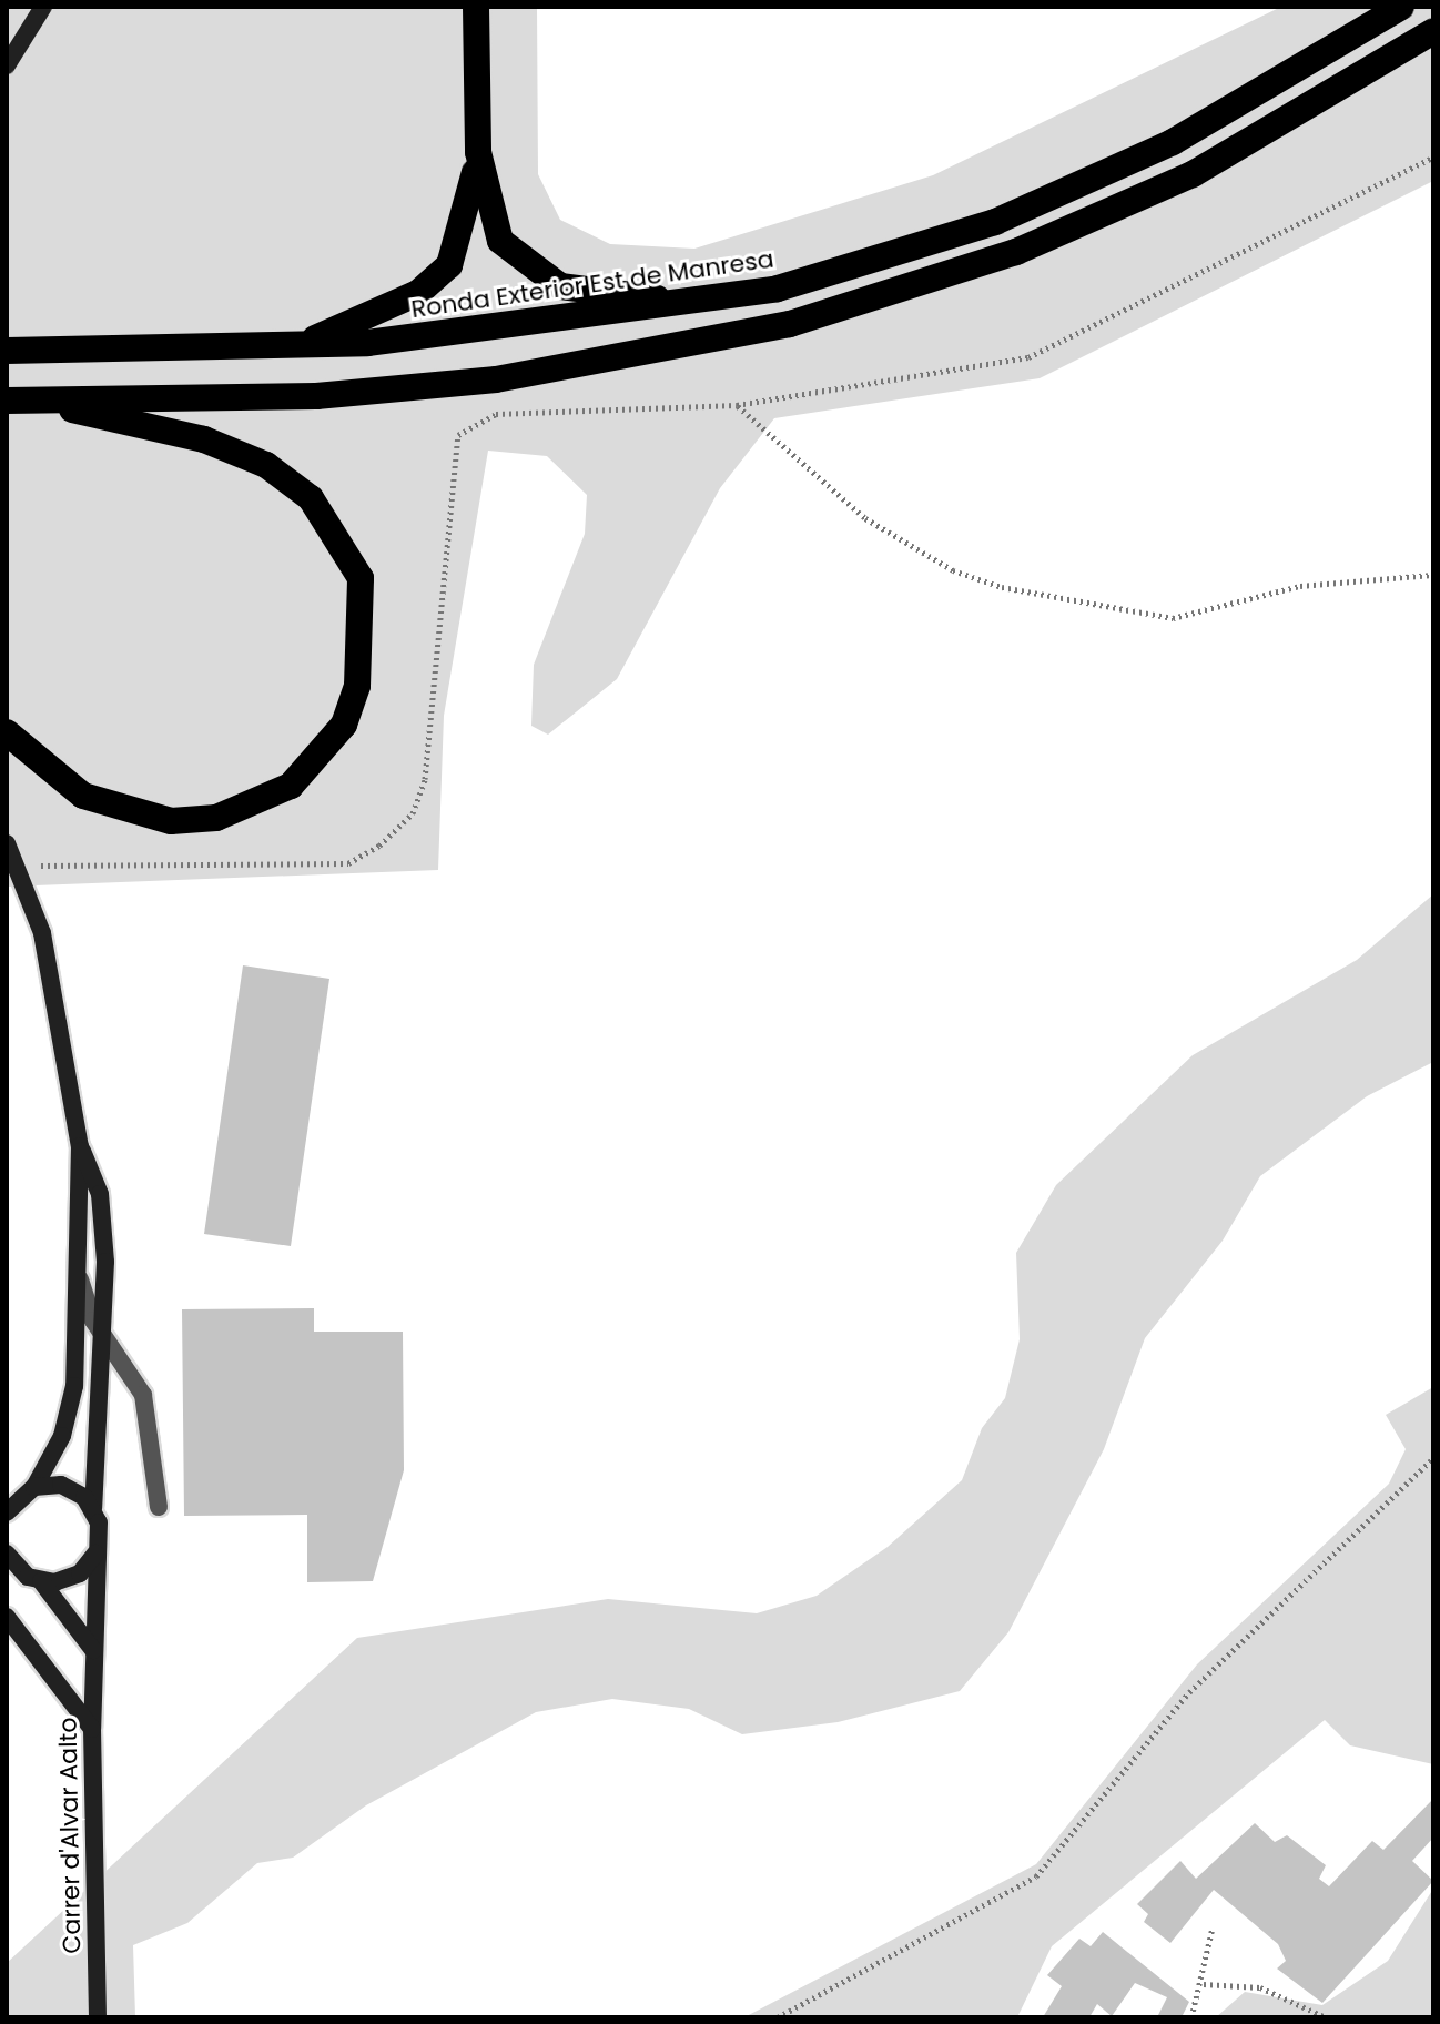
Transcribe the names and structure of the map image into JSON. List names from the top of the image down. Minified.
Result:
{"streets":{"highway":["Ronda Exterior Est de Manresa"],"street":["Carrer d'Alvar Aalto"]}}
